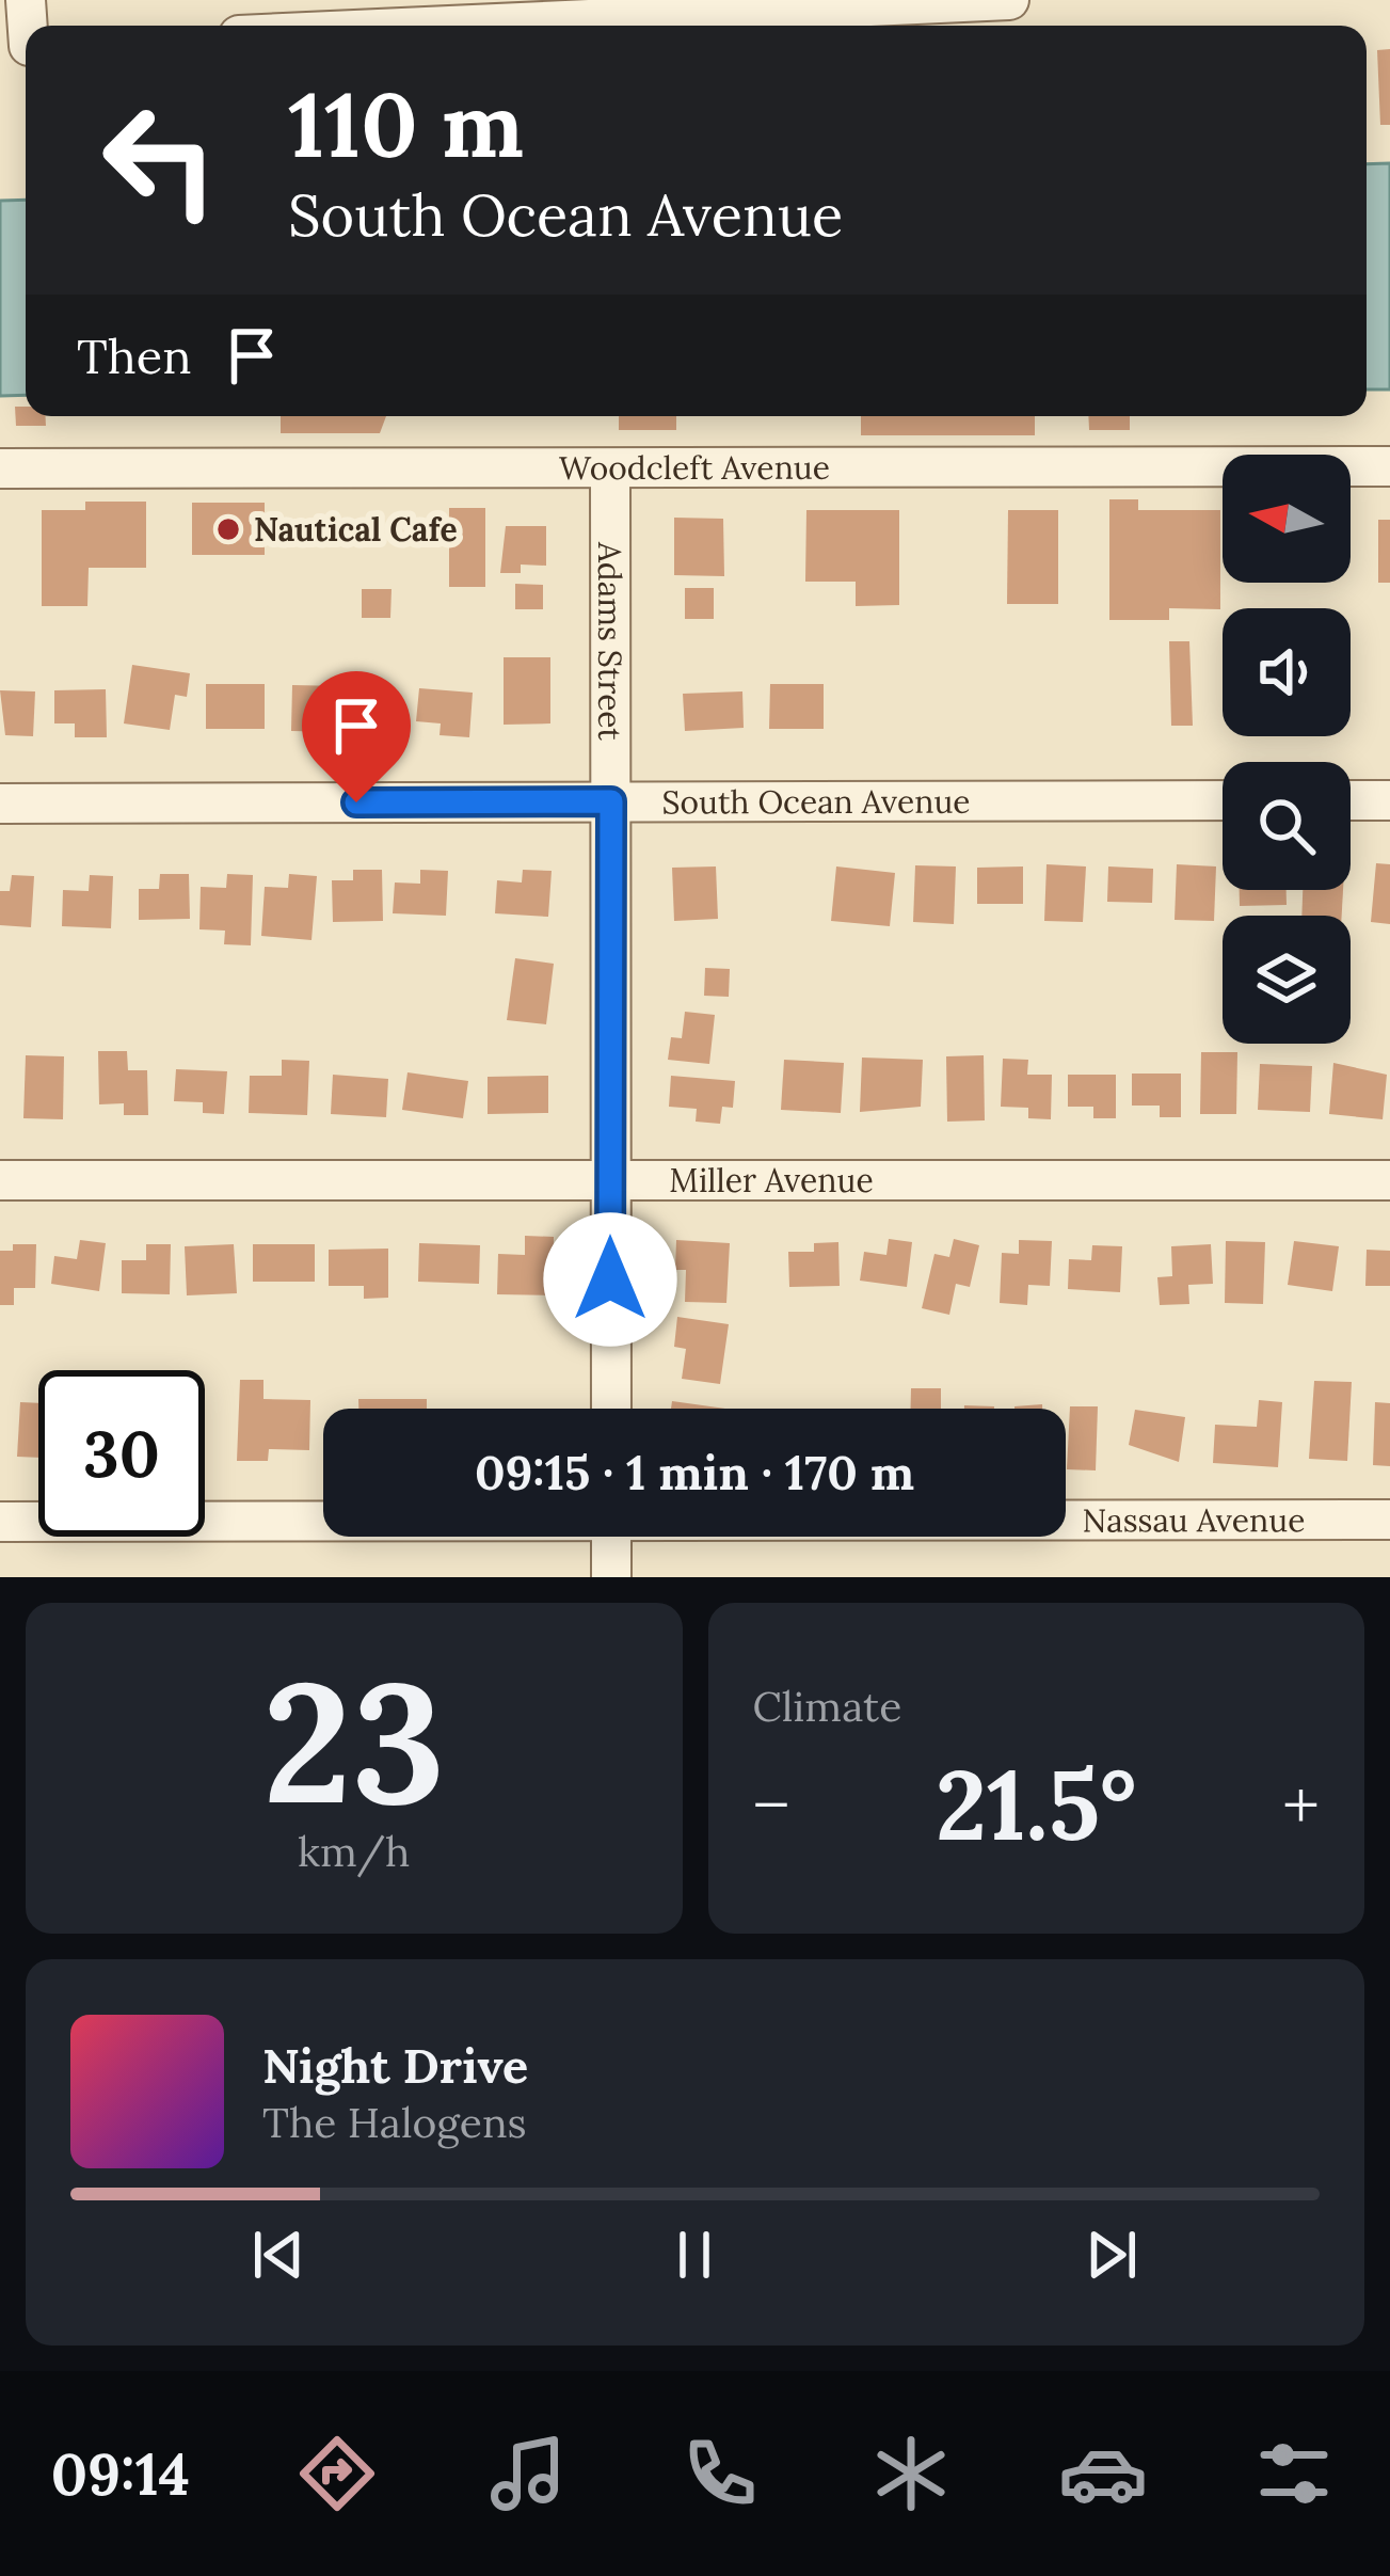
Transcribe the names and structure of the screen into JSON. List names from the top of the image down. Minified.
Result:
{"streets":{"street":["Woodcleft Avenue","Adams Street","South Ocean Avenue","Miller Avenue","Nassau Avenue"]},"crossings":[["Woodcleft Avenue","Adams Street"],["Adams Street","South Ocean Avenue"],["Adams Street","Miller Avenue"]],"places":["Nautical Cafe"],"north":"left","page":{"turn":["110 m","South Ocean Avenue"],"then":"Then","limit":"30","trip":"09:15 · 1 min · 170 m","tile":[["23","km/h"],"Climate"],"heat":["−","21.5°","+"],"song":["Night Drive","The Halogens"],"tabs":"09:14"}}
